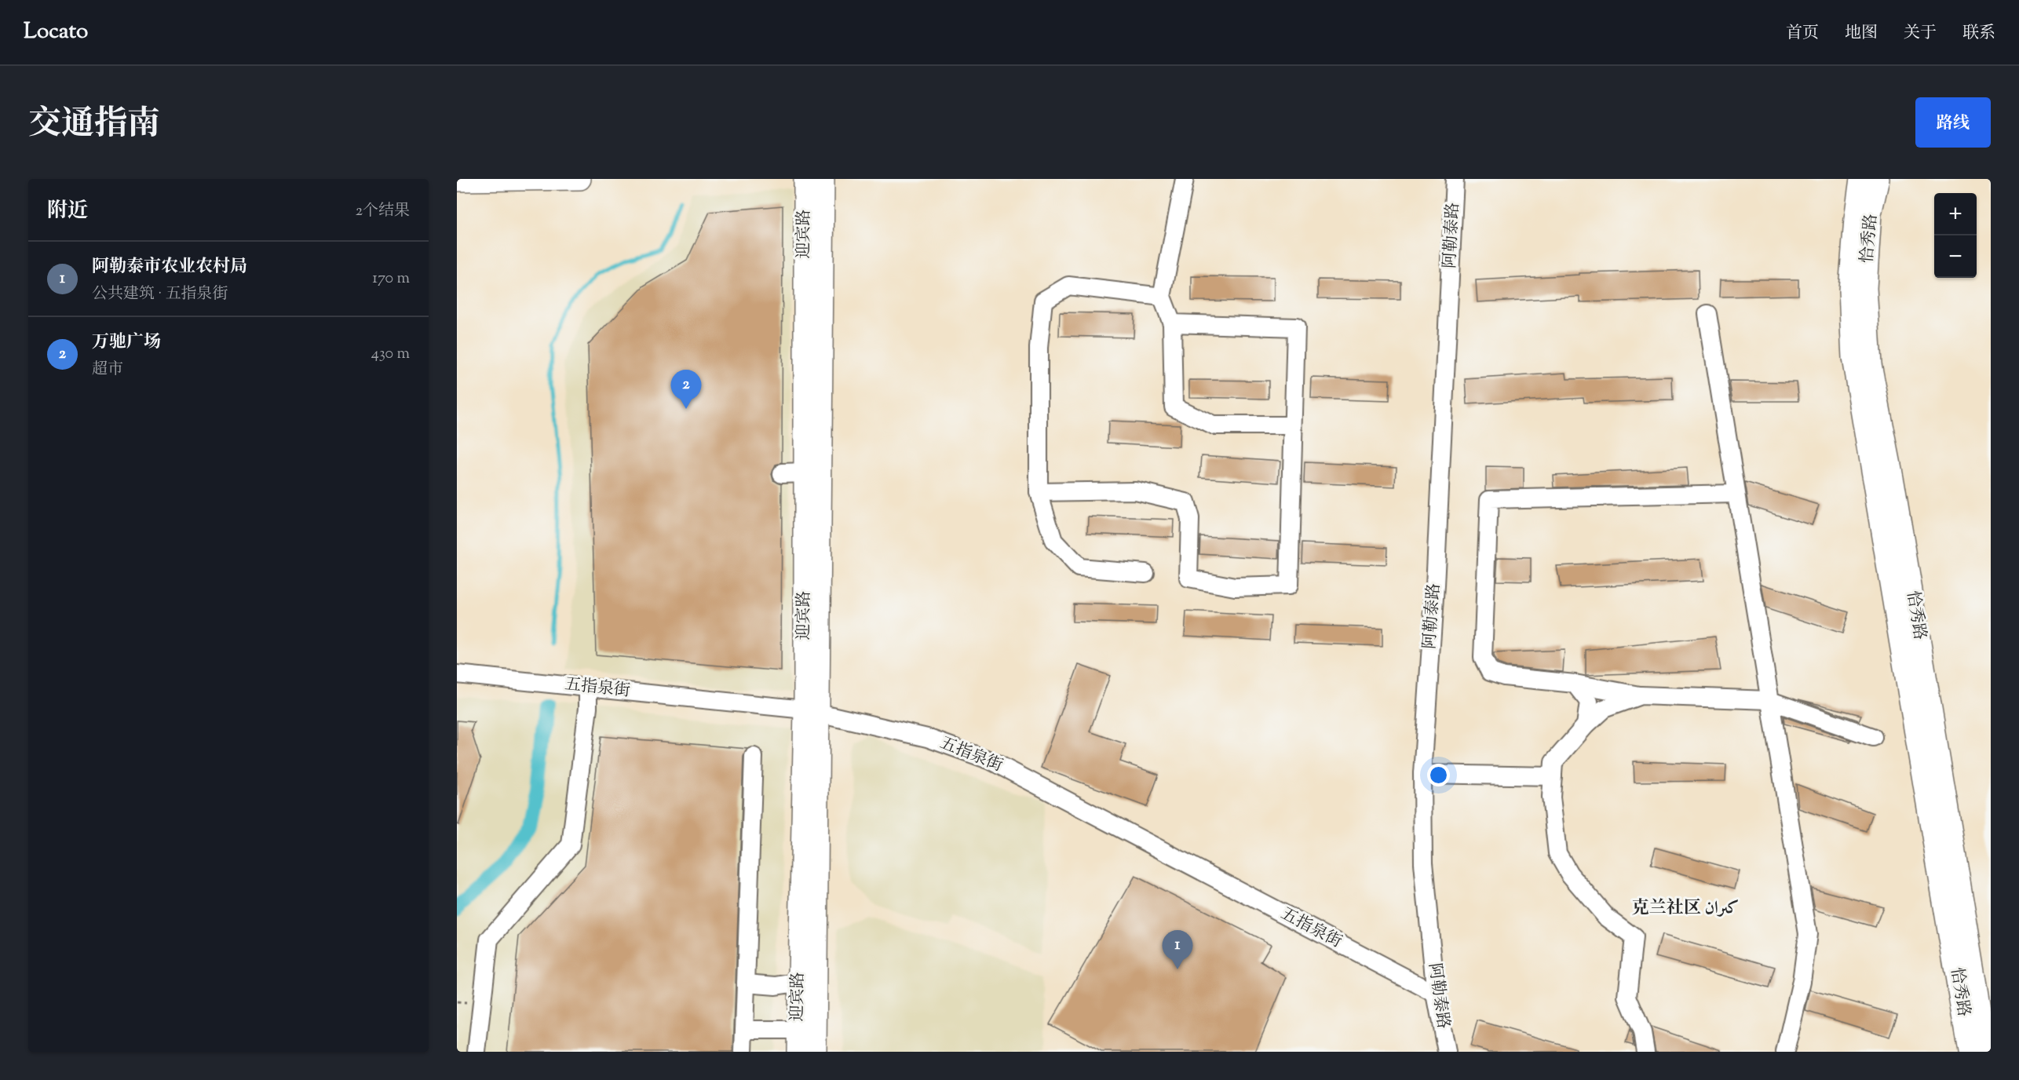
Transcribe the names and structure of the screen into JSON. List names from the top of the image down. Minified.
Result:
{"streets":{"main road":["迎宾路","恰秀路"],"street":["阿勒泰路","五指泉街"]},"crossings":[["迎宾路","五指泉街"],["阿勒泰路","五指泉街"]],"districts":["克兰社区 كىران"],"page":{"header":"Locato","nav":["首页","地图","关于","联系"],"title":"交通指南","buttons":"路线","heading":["附近","2个结果"],"map_buttons":["+","−"],"list":[{"mark":"1","name":"阿勒泰市农业农村局","note":"公共建筑 · 五指泉街","value":"170 m"},{"mark":"2","name":"万驰广场","note":"超市","value":"430 m"}],"pins":["2","1"]}}
